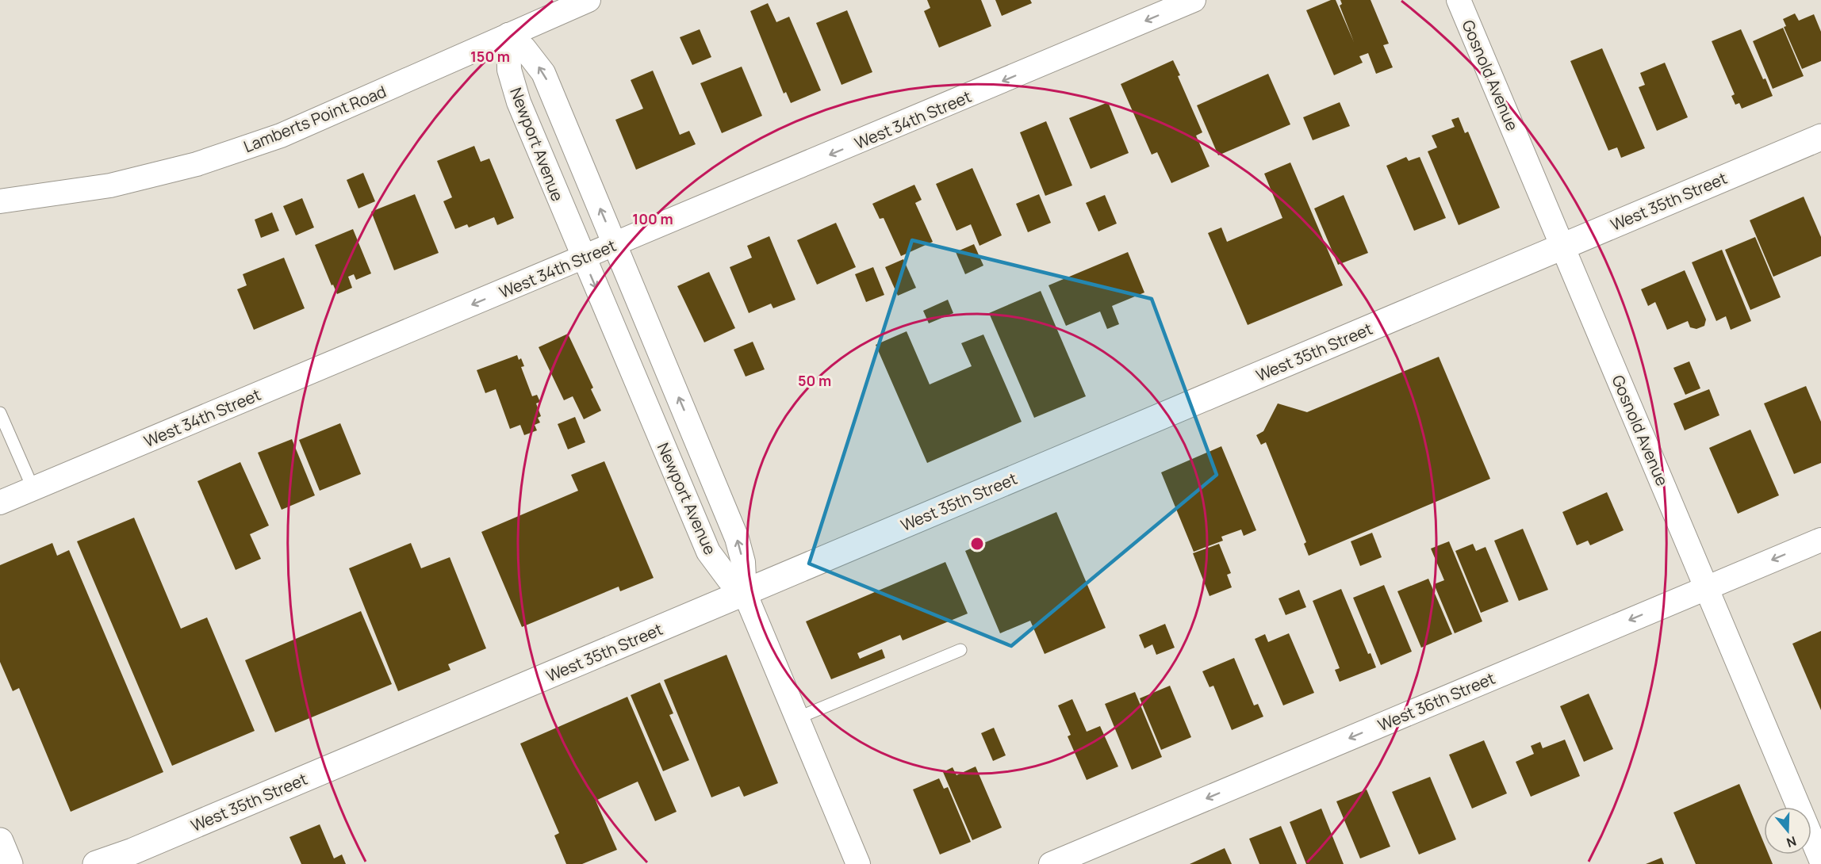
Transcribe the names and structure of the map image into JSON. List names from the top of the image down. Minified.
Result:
{"streets":{"street":["Gosnold Avenue","Lamberts Point Road","West 34th Street","Newport Avenue","West 35th Street","West 36th Street"]},"crossings":[["Gosnold Avenue","West 35th Street"],["Gosnold Avenue","West 36th Street"],["Lamberts Point Road","Newport Avenue"],["West 34th Street","Newport Avenue"],["Newport Avenue","West 35th Street"]],"one_way":["West 34th Street","West 36th Street"],"north":"bottom","rings":["150 m","100 m","50 m"]}
